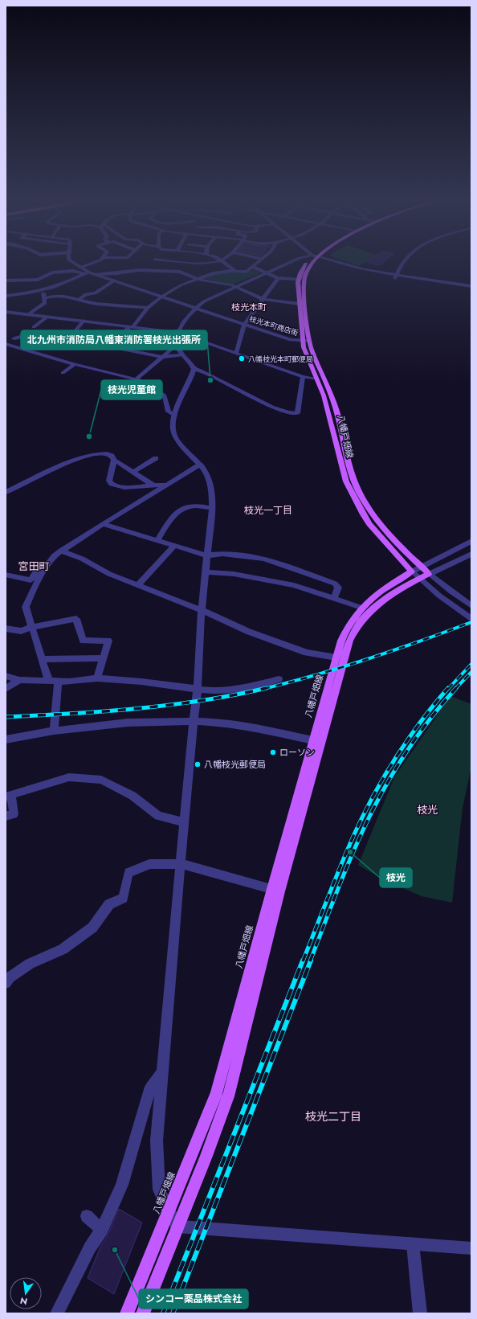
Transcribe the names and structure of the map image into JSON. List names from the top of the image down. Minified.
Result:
{"streets":{"main road":["八幡戸畑線"],"street":["枝光本町商店街"]},"crossings":[["枝光本町商店街","八幡戸畑線"]],"districts":["枝光本町","枝光一丁目","宮田町","枝光","枝光二丁目"],"places":["八幡枝光本町郵便局","北九州市消防局八幡東消防署枝光出張所","枝光児童館","ローソン","八幡枝光郵便局","枝光","シンコー薬品株式会社"],"north":"bottom"}
